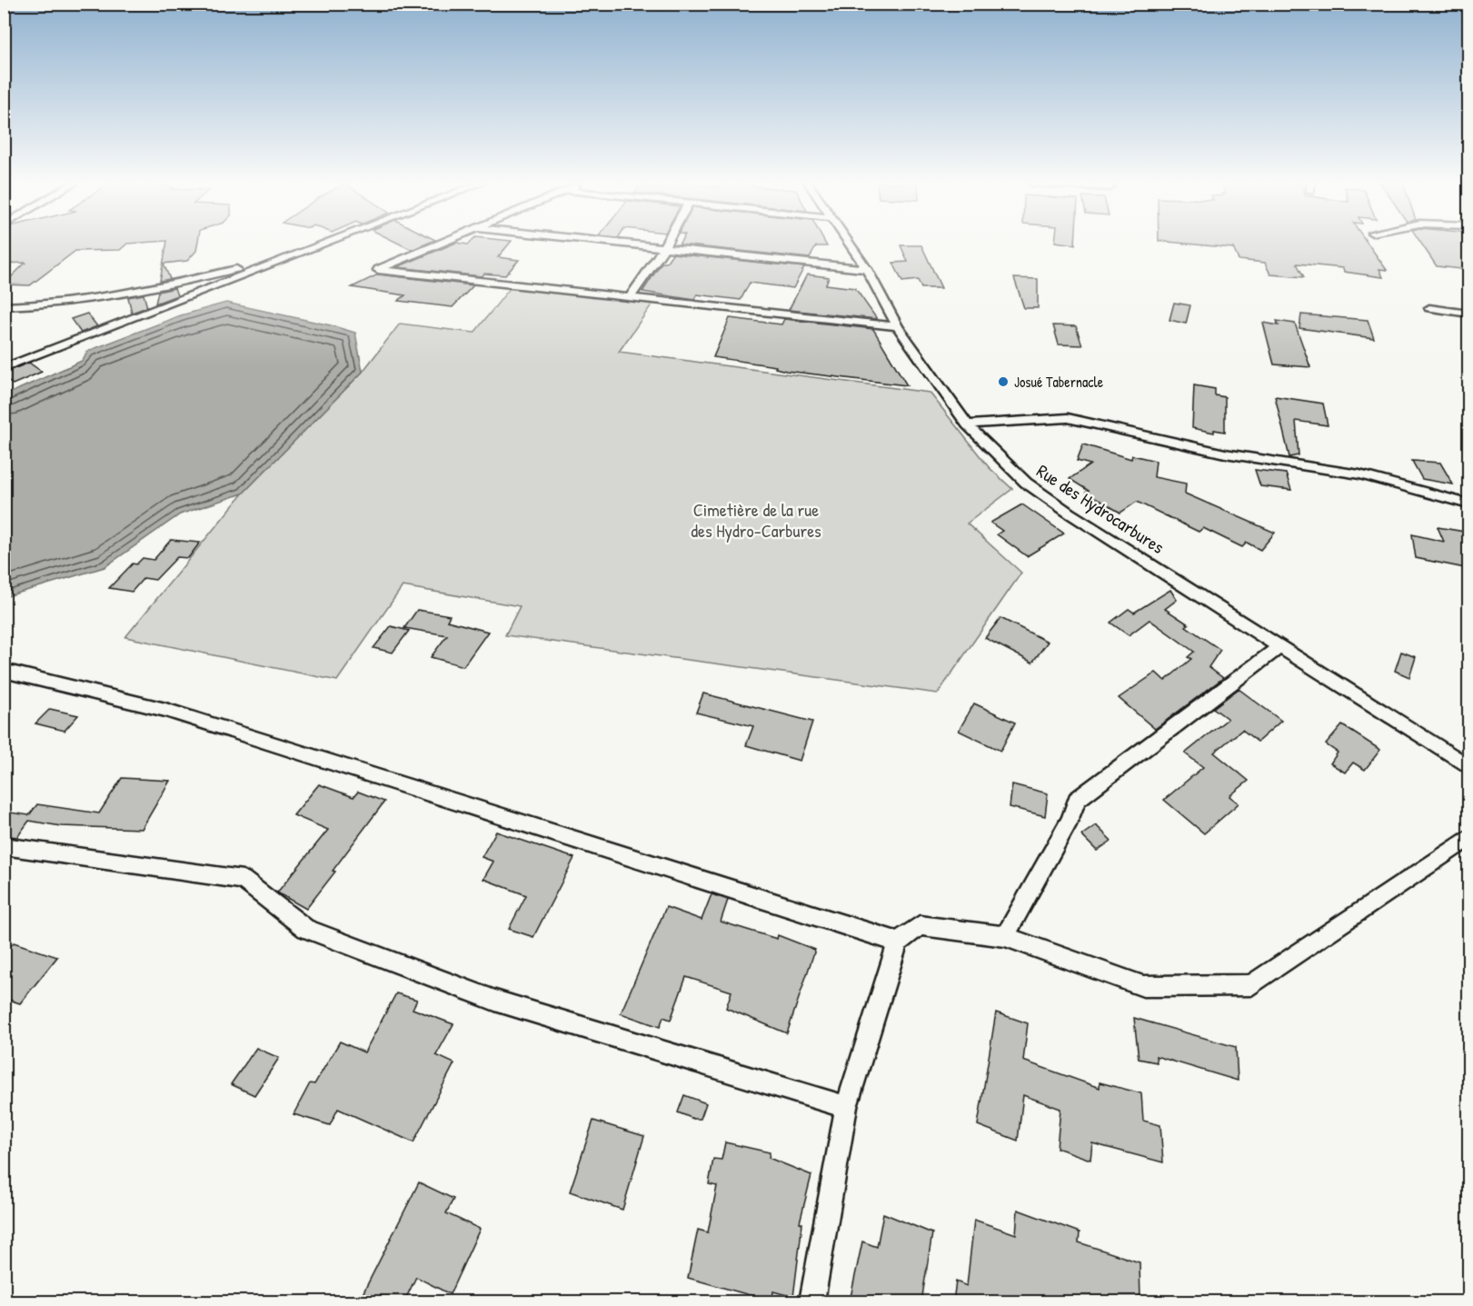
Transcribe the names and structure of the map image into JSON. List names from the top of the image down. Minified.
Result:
{"streets":{"street":["Rue des Hydrocarbures"]},"parks":["Cimetière de la rue des Hydro-Carbures"],"places":["Josué Tabernacle"]}
